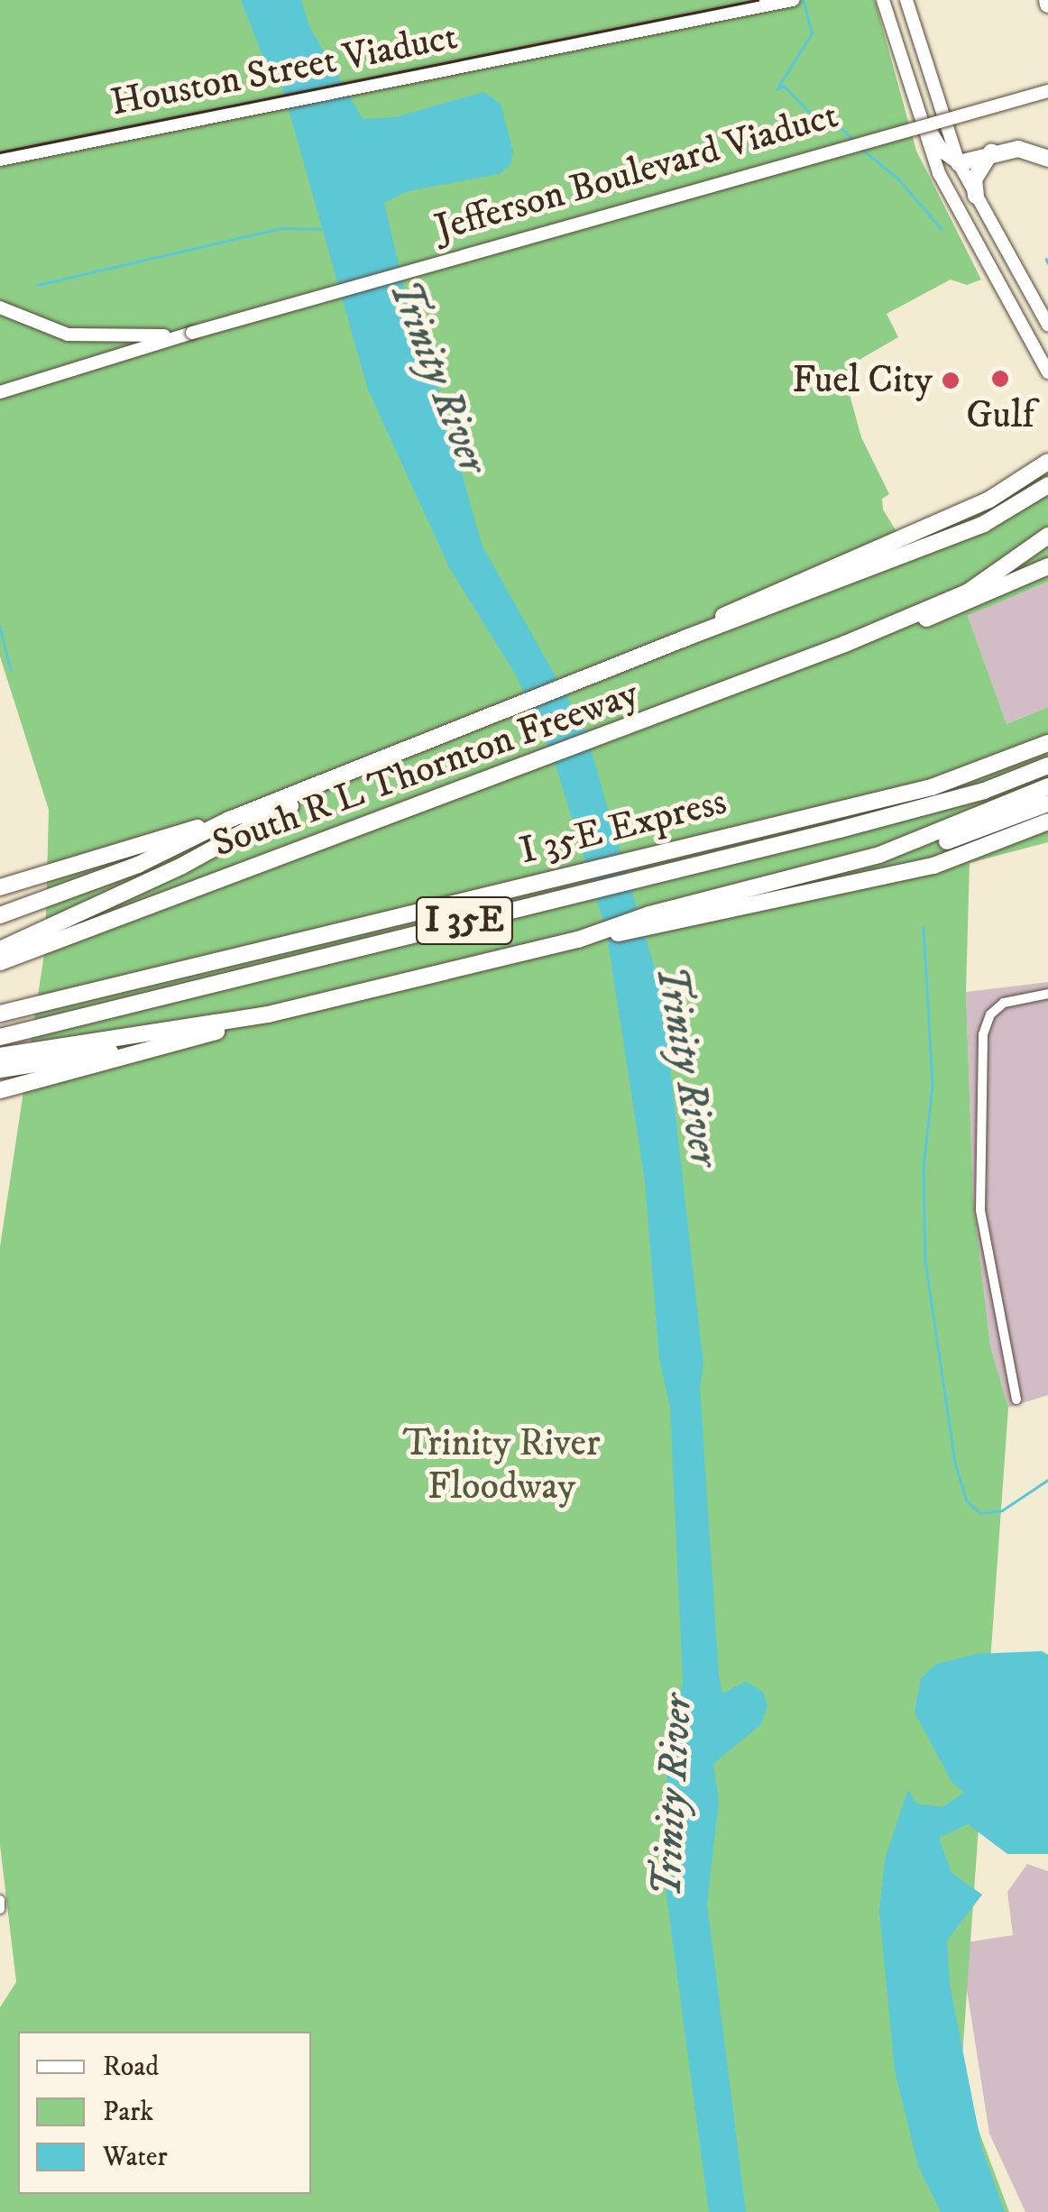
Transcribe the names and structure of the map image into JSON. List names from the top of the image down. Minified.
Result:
{"streets":{"highway":["South R L Thornton Freeway","I 35E Express","I 35E"],"main road":["Houston Street Viaduct","Jefferson Boulevard Viaduct"]},"water":["Trinity River"],"parks":["Trinity River Floodway"],"places":["Gulf","Fuel City"],"legend":["Road","Park","Water"]}
